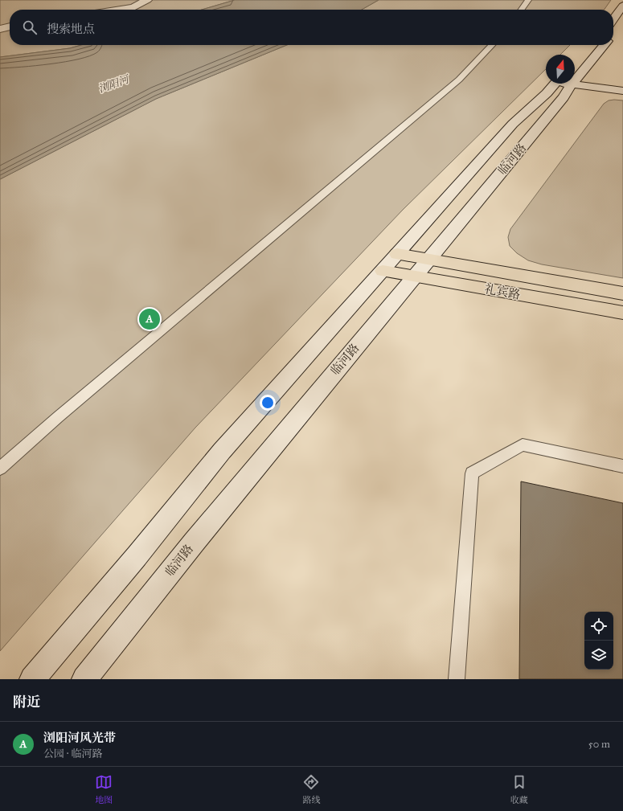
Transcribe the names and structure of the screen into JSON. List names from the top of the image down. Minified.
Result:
{"streets":{"main road":["临河路","礼宾路"]},"crossings":[["临河路","礼宾路"]],"water":["浏阳河"],"north":"top","page":{"search":"搜索地点","pins":"A","heading":"附近","list":[{"mark":"A","name":"浏阳河风光带","note":"公园 · 临河路","value":"50 m"}],"nav":["地图","路线","收藏"]}}
